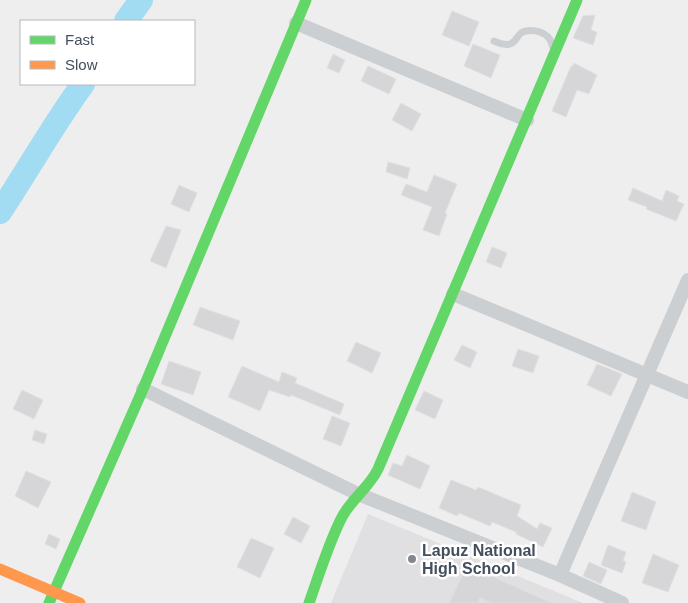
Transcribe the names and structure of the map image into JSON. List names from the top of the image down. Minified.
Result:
{"places":["Lapuz National High School"],"legend":["Fast","Slow"]}
